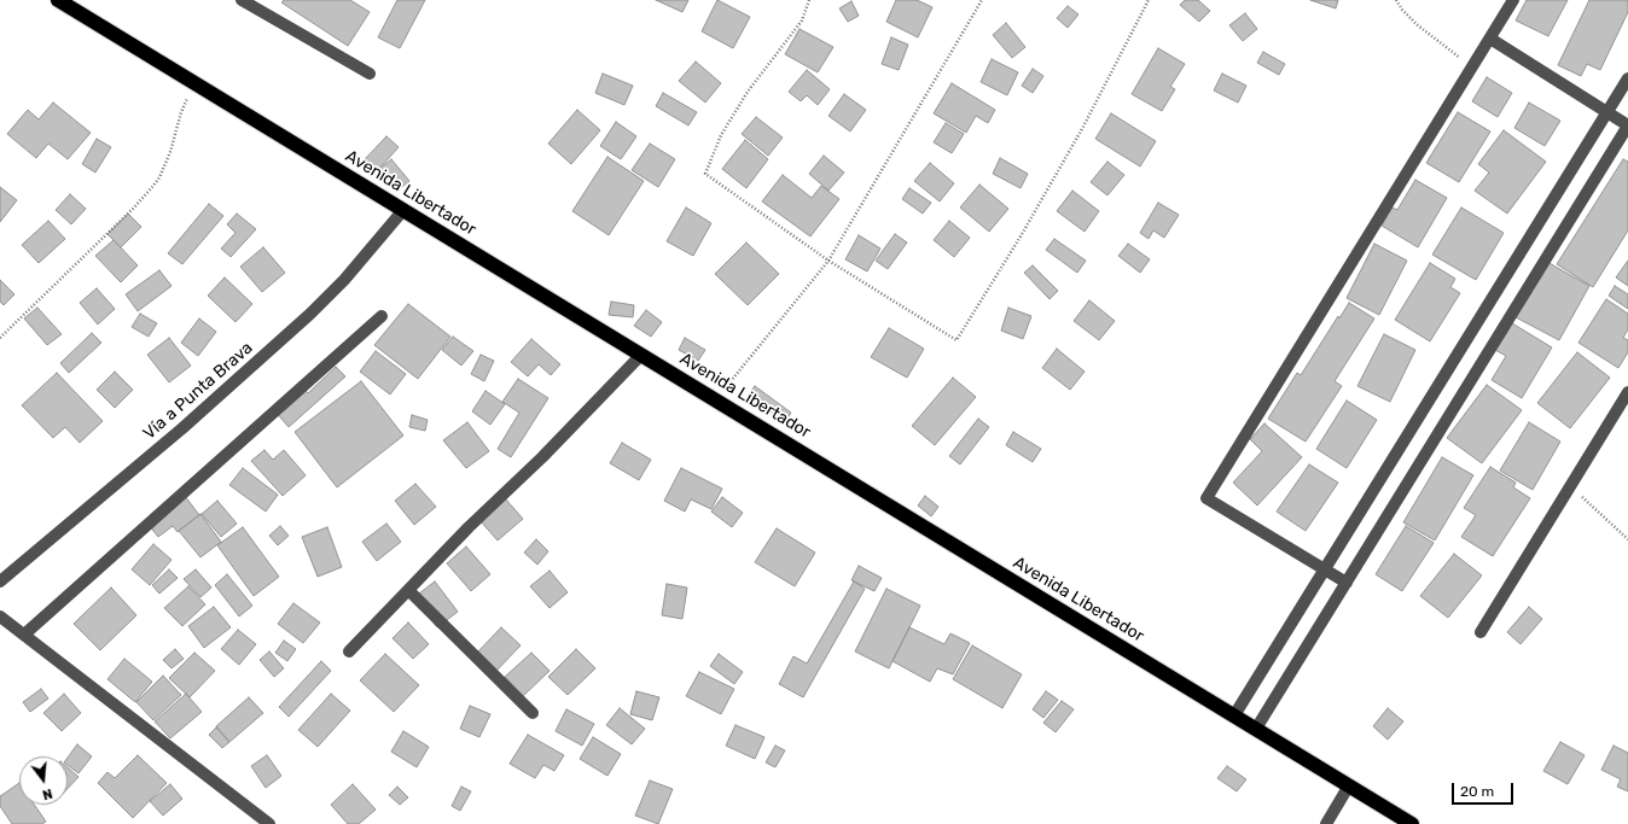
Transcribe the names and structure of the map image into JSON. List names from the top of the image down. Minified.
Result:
{"streets":{"highway":["Avenida Libertador"],"street":["Vía a Punta Brava"]},"crossings":[["Avenida Libertador","Vía a Punta Brava"]],"scale_bar":"20 m","north":"bottom"}
